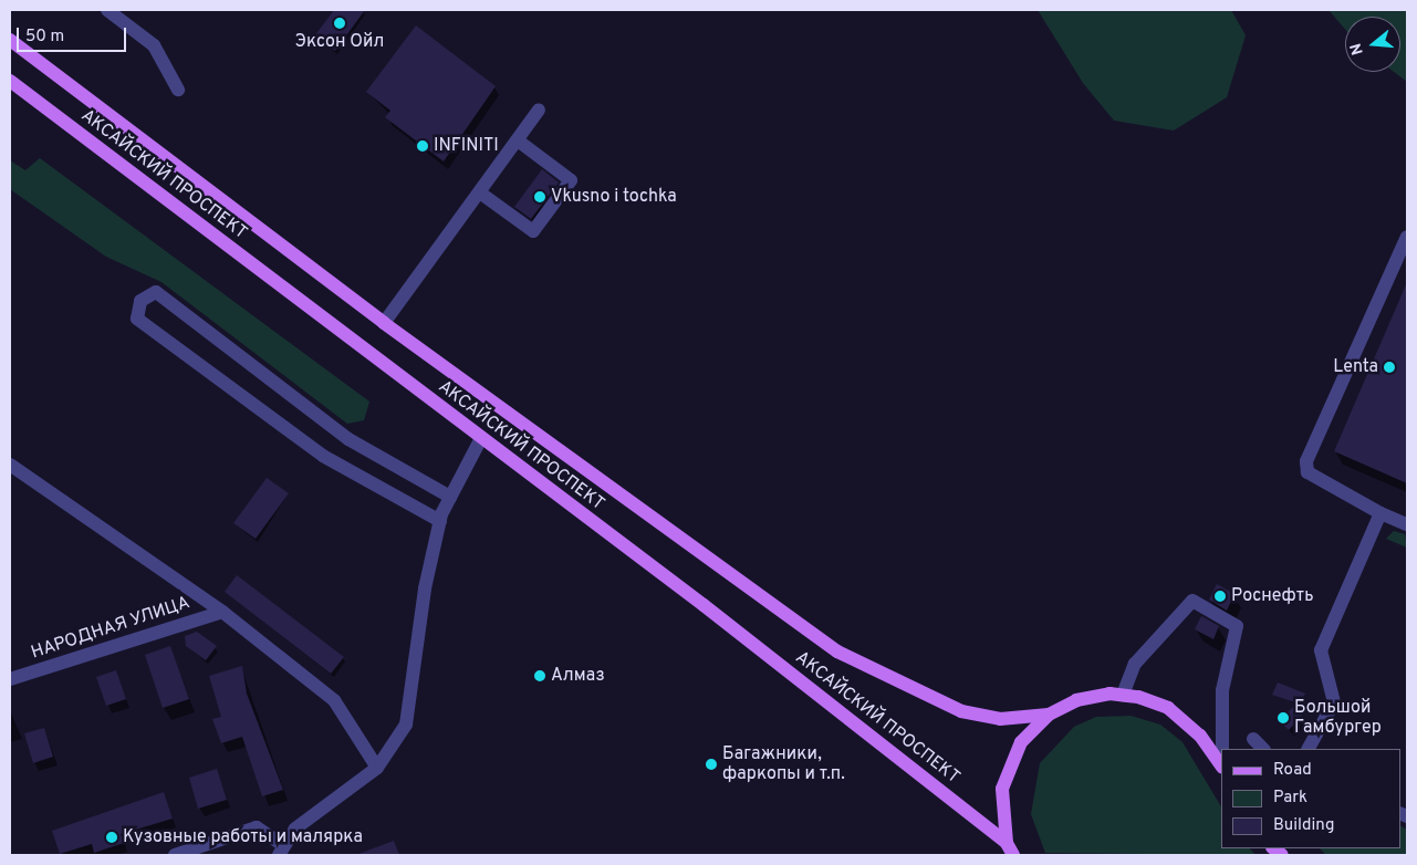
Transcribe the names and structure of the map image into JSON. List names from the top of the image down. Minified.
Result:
{"streets":{"main road":["АКСАЙСКИЙ ПРОСПЕКТ"],"street":["НАРОДНАЯ УЛИЦА"]},"places":["Эксон Ойл","INFINITI","Vkusno i tochka","Lenta","Роснефть","Алмаз","Большой Гамбургер","Багажники, фаркопы и т.п.","Кузовные работы и малярка"],"legend":["Road","Park","Building"],"scale_bar":"50 m","north":"left"}
